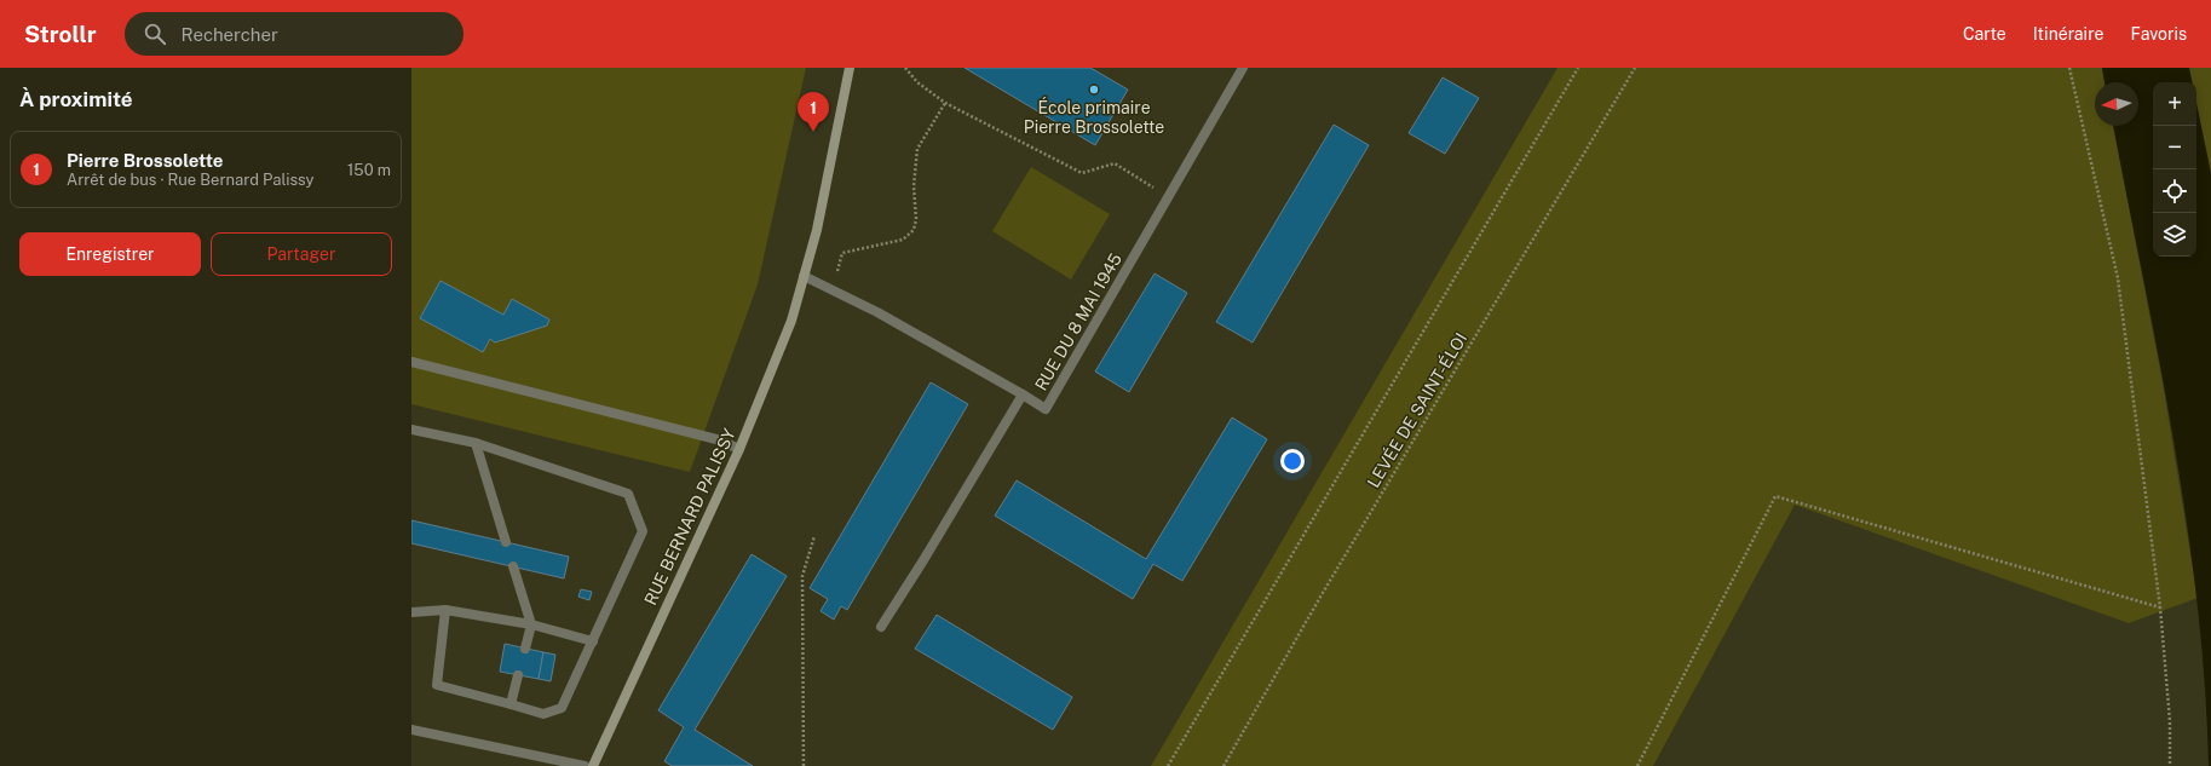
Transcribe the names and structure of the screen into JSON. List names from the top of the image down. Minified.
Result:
{"streets":{"street":["RUE BERNARD PALISSY"],"lane":["RUE DU 8 MAI 1945"],"path":["LEVÉE DE SAINT-ÉLOI"]},"places":["École primaire Pierre Brossolette"],"north":"left","page":{"header":"Strollr","search":"Rechercher","nav":["Carte","Itinéraire","Favoris"],"heading":"À proximité","map_buttons":["+","−"],"pins":"1","list":[{"mark":"1","name":"Pierre Brossolette","note":"Arrêt de bus · Rue Bernard Palissy","value":"150 m"}],"buttons":["Enregistrer","Partager"]}}
